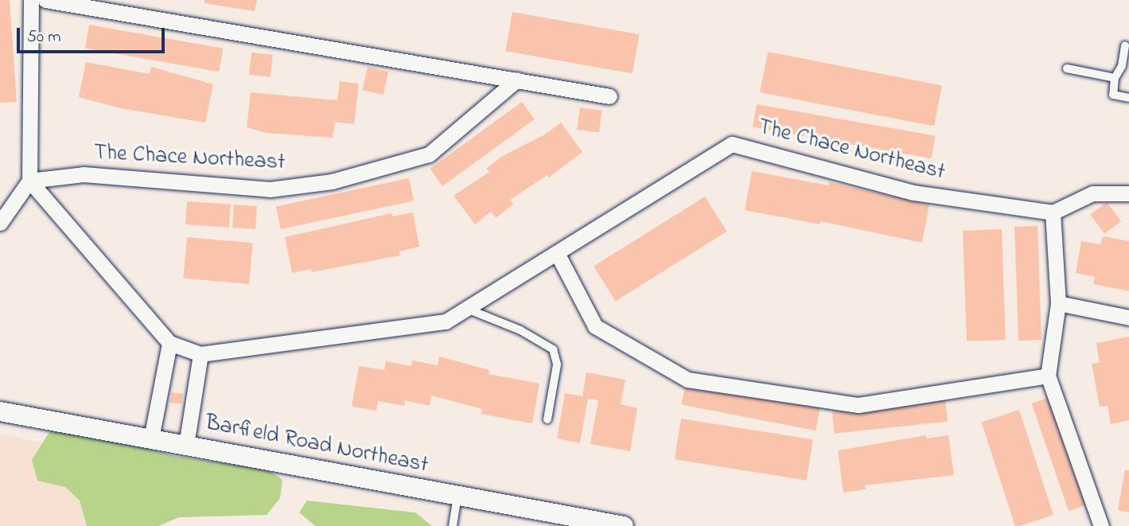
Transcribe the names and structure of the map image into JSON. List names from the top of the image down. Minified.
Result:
{"streets":{"street":["The Chace Northeast","Barfield Road Northeast"]},"scale_bar":"50 m"}
